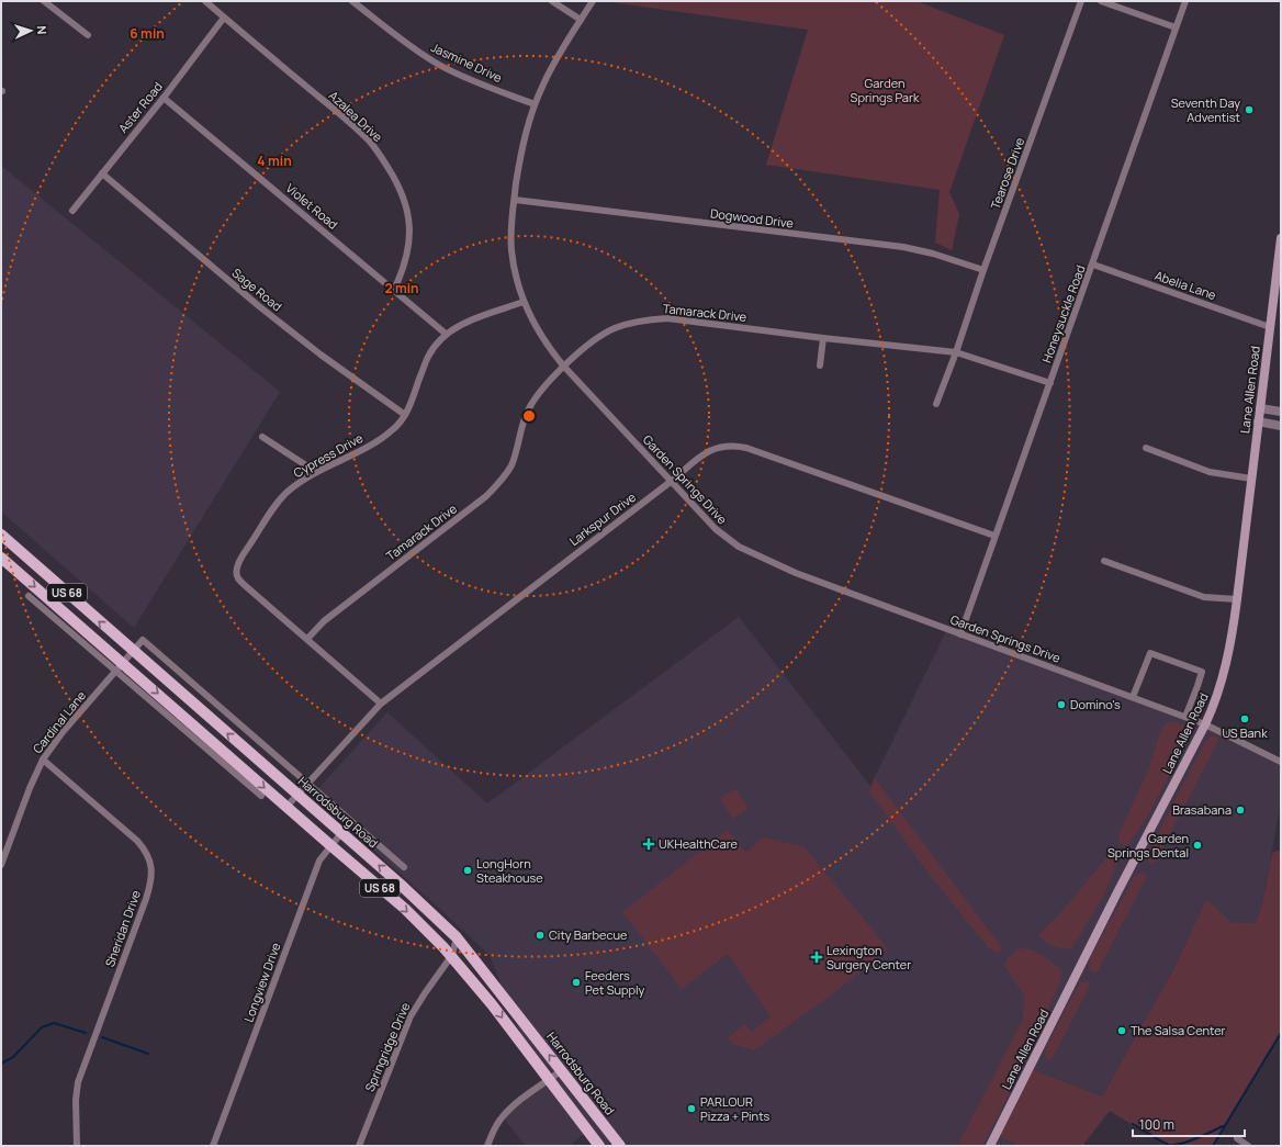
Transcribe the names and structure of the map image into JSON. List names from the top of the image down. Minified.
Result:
{"streets":{"main road":["Lane Allen Road","US 68","Harrodsburg Road"],"street":["Jasmine Drive","Aster Road","Azalea Drive","Tearose Drive","Violet Road","Dogwood Drive","Abelia Lane","Sage Road","Tamarack Drive","Honeysuckle Road","Cypress Drive","Garden Springs Drive","Larkspur Drive","Cardinal Lane","Sheridan Drive","Longview Drive","Springridge Drive"]},"crossings":[["Jasmine Drive","Garden Springs Drive"],["Aster Road","Azalea Drive"],["Aster Road","Violet Road"],["Aster Road","Sage Road"],["Azalea Drive","Violet Road"],["Tearose Drive","Dogwood Drive"],["Tearose Drive","Tamarack Drive"],["Violet Road","Cypress Drive"],["Dogwood Drive","Garden Springs Drive"],["Abelia Lane","Honeysuckle Road"],["Abelia Lane","Lane Allen Road"],["Sage Road","Cypress Drive"],["Tamarack Drive","Honeysuckle Road"],["Tamarack Drive","Cypress Drive"],["Tamarack Drive","Garden Springs Drive"],["Honeysuckle Road","Garden Springs Drive"],["Honeysuckle Road","Larkspur Drive"],["Lane Allen Road","Garden Springs Drive"],["Cypress Drive","Garden Springs Drive"],["Cypress Drive","Larkspur Drive"],["Garden Springs Drive","Larkspur Drive"],["Larkspur Drive","US 68"],["Larkspur Drive","Cardinal Lane"],["Larkspur Drive","Harrodsburg Road"],["US 68","Cardinal Lane"],["US 68","Longview Drive"],["US 68","Springridge Drive"],["Cardinal Lane","Harrodsburg Road"],["Cardinal Lane","Sheridan Drive"],["Harrodsburg Road","Longview Drive"],["Harrodsburg Road","Springridge Drive"]],"parks":["Garden Springs Park"],"places":{"other":["Seventh Day Adventist","Domino's","US Bank","Brasabana","Garden Springs Dental","LongHorn Steakhouse","City Barbecue","Feeders Pet Supply","The Salsa Center","PARLOUR Pizza + Pints"],"health":["UKHealthCare","Lexington Surgery Center"]},"scale_bar":"100 m","north":"right","rings":["6 min","4 min","2 min"]}
